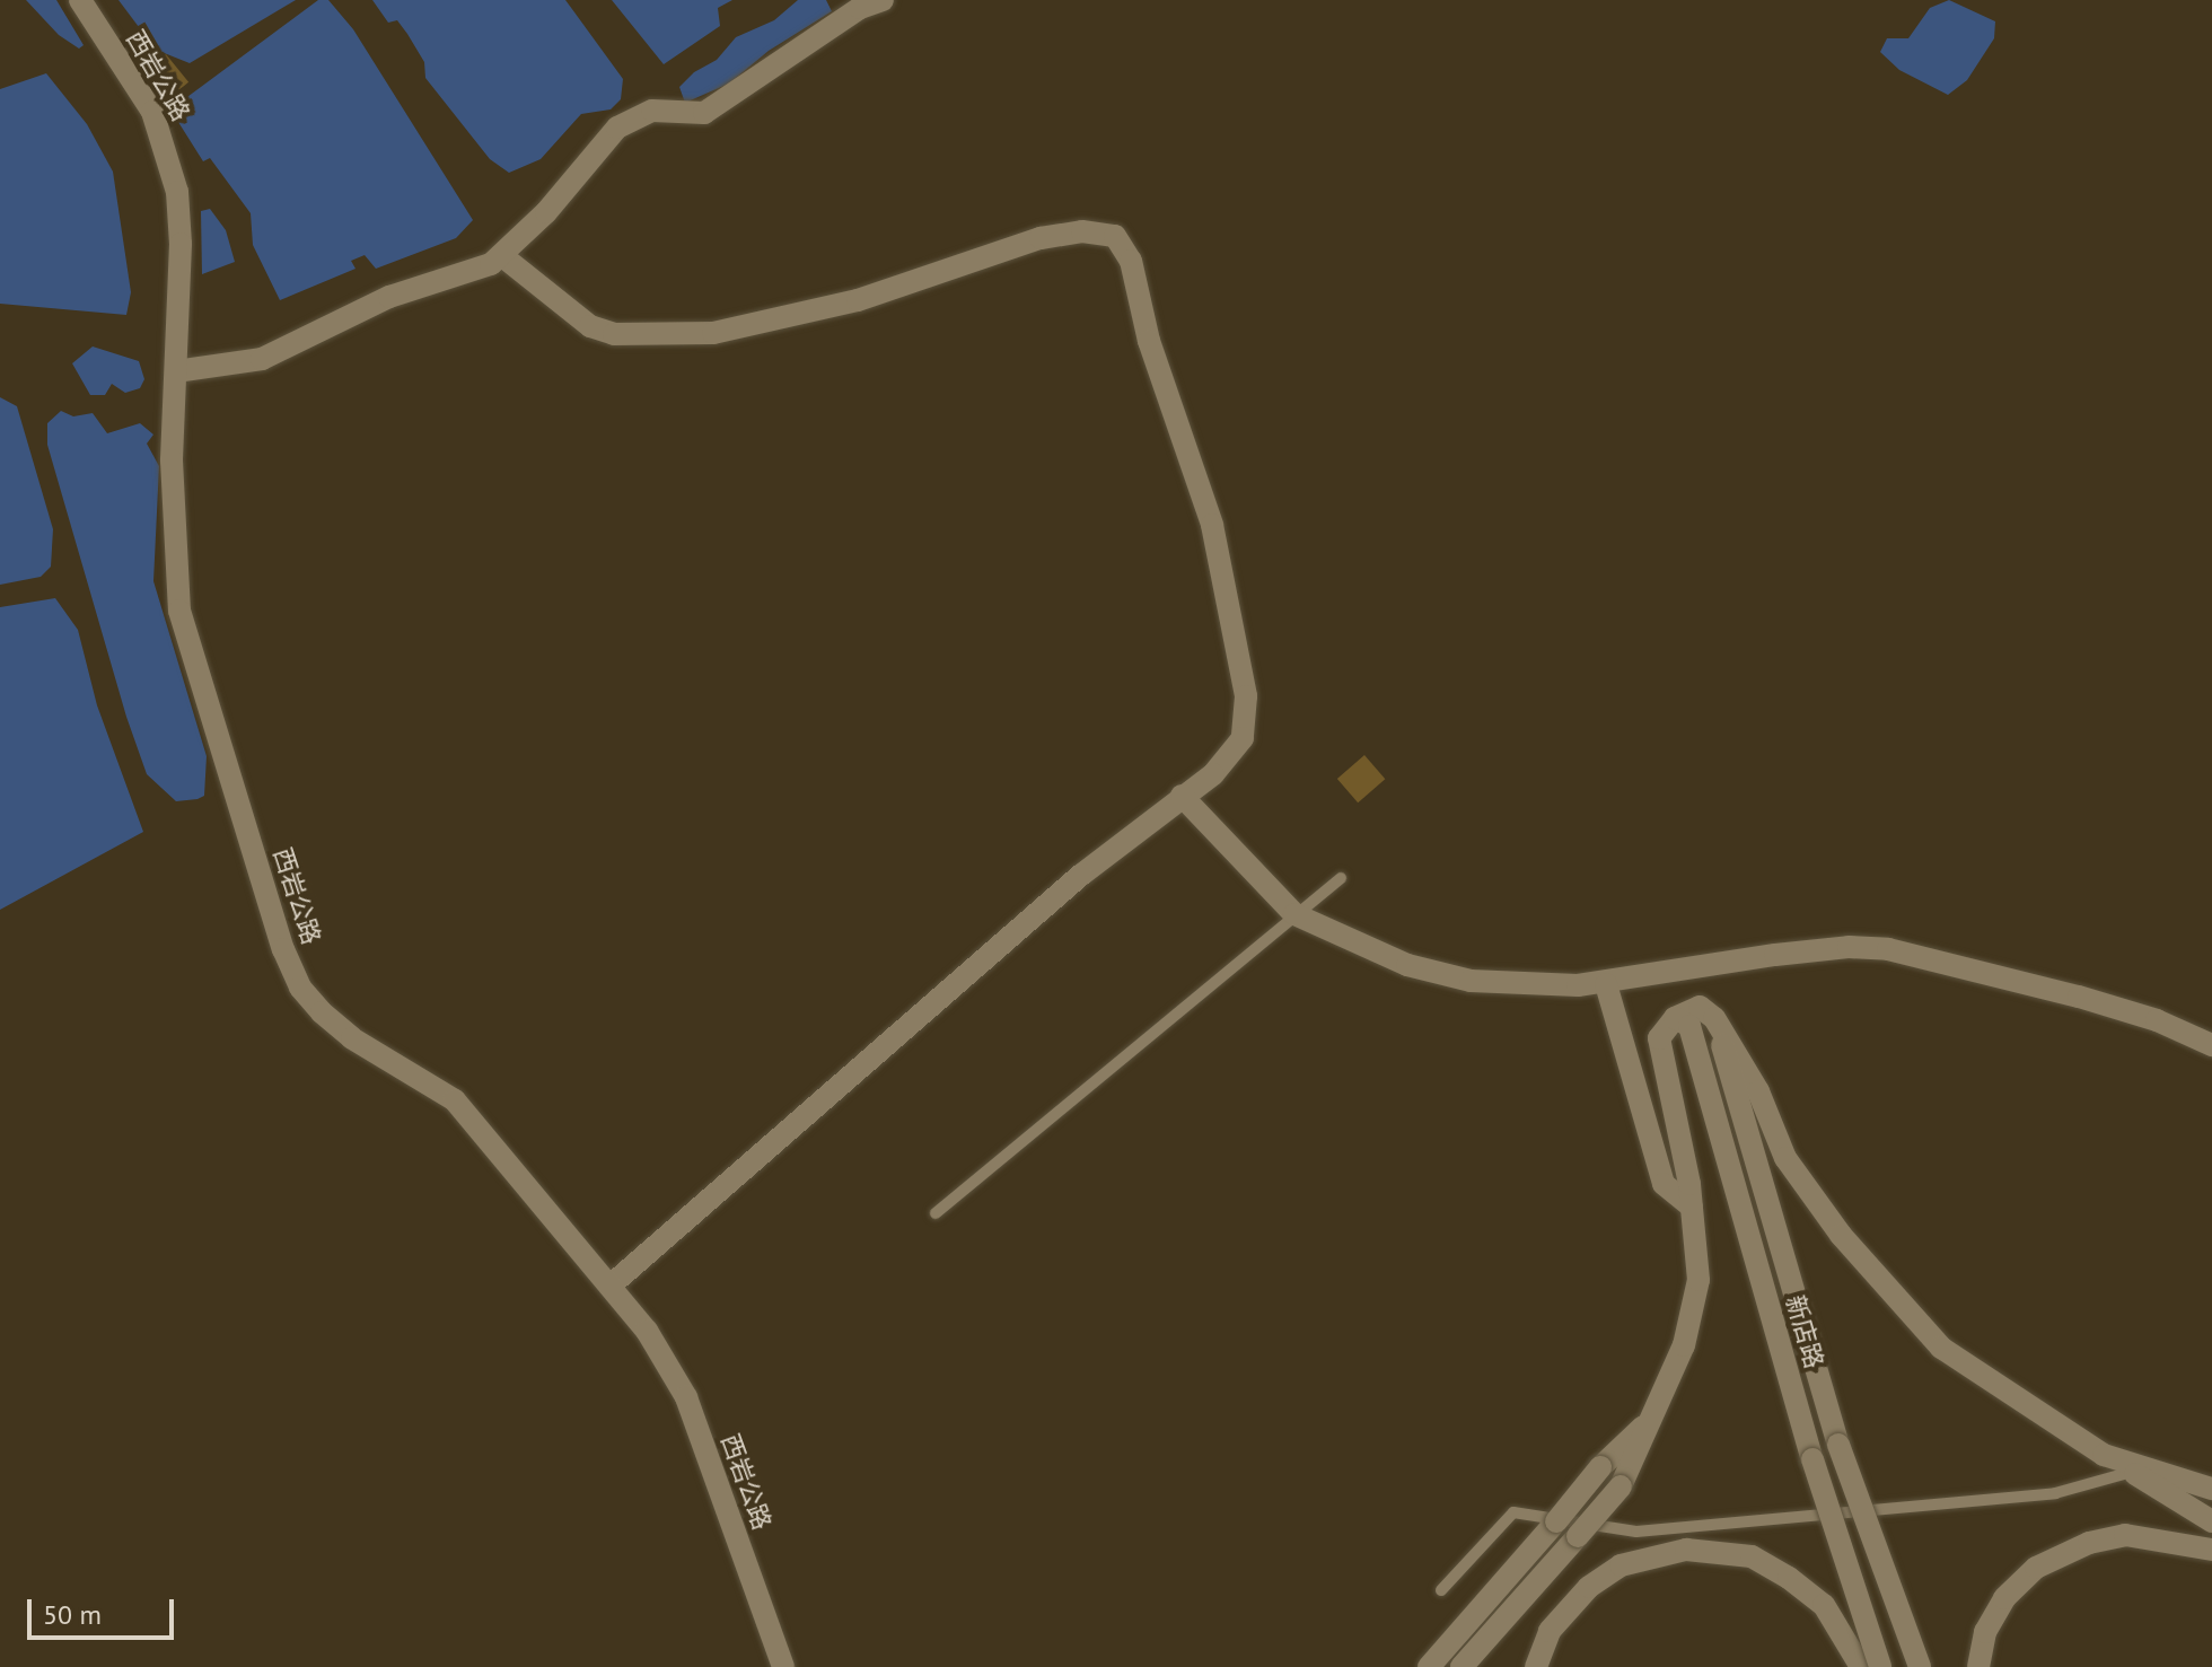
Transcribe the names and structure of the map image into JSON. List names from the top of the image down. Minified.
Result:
{"streets":{"street":["西岩公路","新店路"]},"scale_bar":"50 m"}
